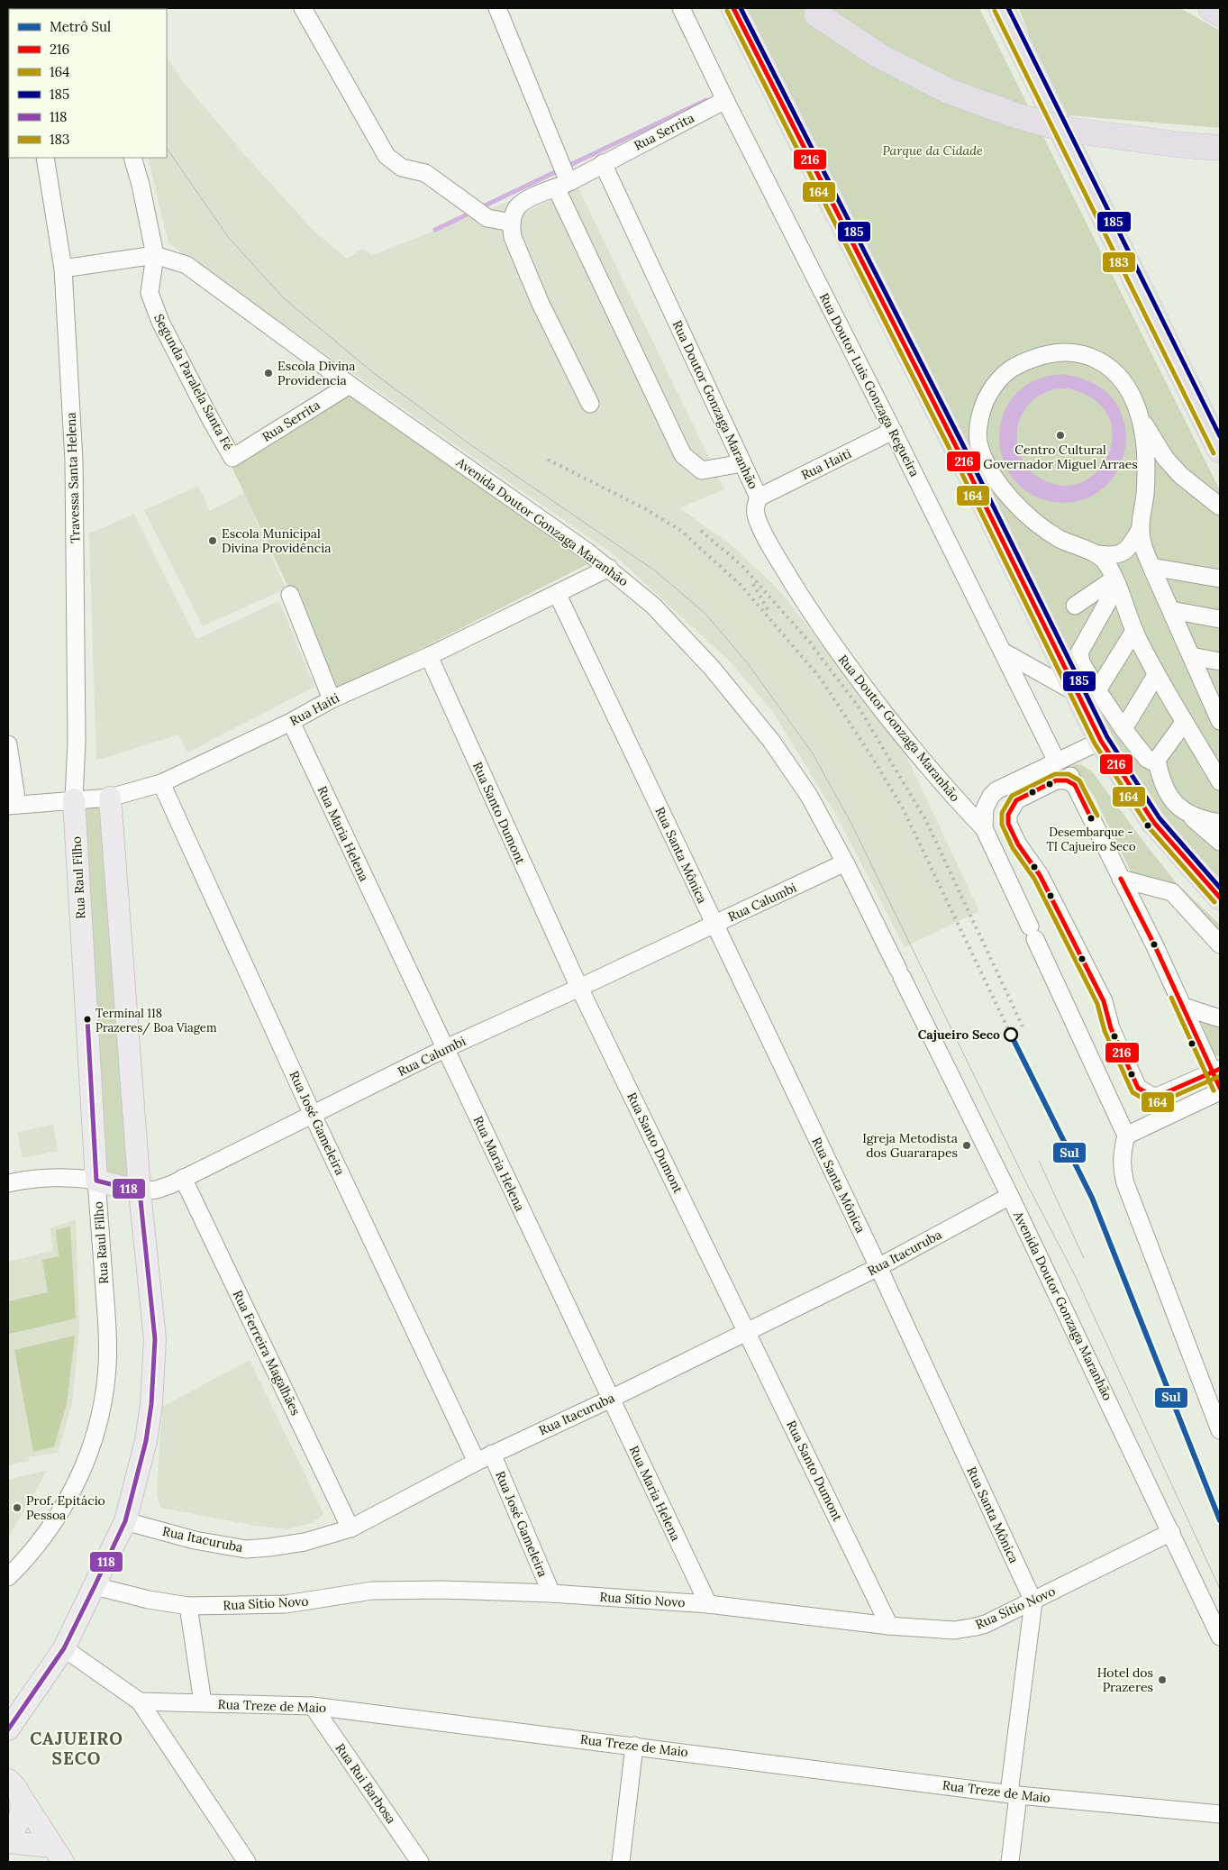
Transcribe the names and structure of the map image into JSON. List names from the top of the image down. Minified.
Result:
{"streets":{"main road":["Rua Raul Filho","Rua Calumbi"],"street":["Rua Serrita","Segunda Paralela Santa Fé","Rua Doutor Luis Gonzaga Regueira","Rua Doutor Gonzaga Maranhão","Rua Haiti","Travessa Santa Helena","Avenida Doutor Gonzaga Maranhão","Rua Santo Dumont","Rua Maria Helena","Rua Santa Mônica","Rua José Gameleira","Rua Itacuruba","Rua Ferreira Magalhães","Rua Sítio Novo","Rua Treze de Maio","Rua Rui Barbosa"]},"crossings":[["Rua Serrita","Segunda Paralela Santa Fé"],["Rua Serrita","Rua Doutor Luis Gonzaga Regueira"],["Rua Serrita","Rua Doutor Gonzaga Maranhão"],["Rua Serrita","Avenida Doutor Gonzaga Maranhão"],["Segunda Paralela Santa Fé","Avenida Doutor Gonzaga Maranhão"],["Rua Doutor Luis Gonzaga Regueira","Rua Haiti"],["Rua Doutor Gonzaga Maranhão","Rua Haiti"],["Rua Haiti","Travessa Santa Helena"],["Rua Haiti","Avenida Doutor Gonzaga Maranhão"],["Rua Haiti","Rua Santo Dumont"],["Rua Haiti","Rua Maria Helena"],["Rua Haiti","Rua Santa Mônica"],["Rua Haiti","Rua Raul Filho"],["Rua Haiti","Rua José Gameleira"],["Travessa Santa Helena","Rua Raul Filho"],["Avenida Doutor Gonzaga Maranhão","Rua Calumbi"],["Avenida Doutor Gonzaga Maranhão","Rua Itacuruba"],["Avenida Doutor Gonzaga Maranhão","Rua Sítio Novo"],["Rua Santo Dumont","Rua Calumbi"],["Rua Santo Dumont","Rua Itacuruba"],["Rua Santo Dumont","Rua Sítio Novo"],["Rua Maria Helena","Rua Calumbi"],["Rua Maria Helena","Rua Itacuruba"],["Rua Maria Helena","Rua Sítio Novo"],["Rua Santa Mônica","Rua Calumbi"],["Rua Santa Mônica","Rua Itacuruba"],["Rua Santa Mônica","Rua Sítio Novo"],["Rua Raul Filho","Rua Calumbi"],["Rua Calumbi","Rua José Gameleira"],["Rua Calumbi","Rua Ferreira Magalhães"],["Rua José Gameleira","Rua Itacuruba"],["Rua José Gameleira","Rua Sítio Novo"],["Rua Itacuruba","Rua Ferreira Magalhães"],["Rua Treze de Maio","Rua Rui Barbosa"]],"districts":["CAJUEIRO SECO"],"parks":["Parque da Cidade"],"places":["Escola Divina Providencia","Centro Cultural Governador Miguel Arraes","Escola Municipal Divina Providência","Desembarque - TI Cajueiro Seco","Terminal 118 Prazeres/ Boa Viagem","Cajueiro Seco","Igreja Metodista dos Guararapes","Prof. Epitácio Pessoa","Hotel dos Prazeres"],"lines":["transit line 216","transit line 185","transit line 164","transit line 183","transit line 118","metro line Sul"],"legend":["Metrô Sul","216","164","185","118","183"]}
